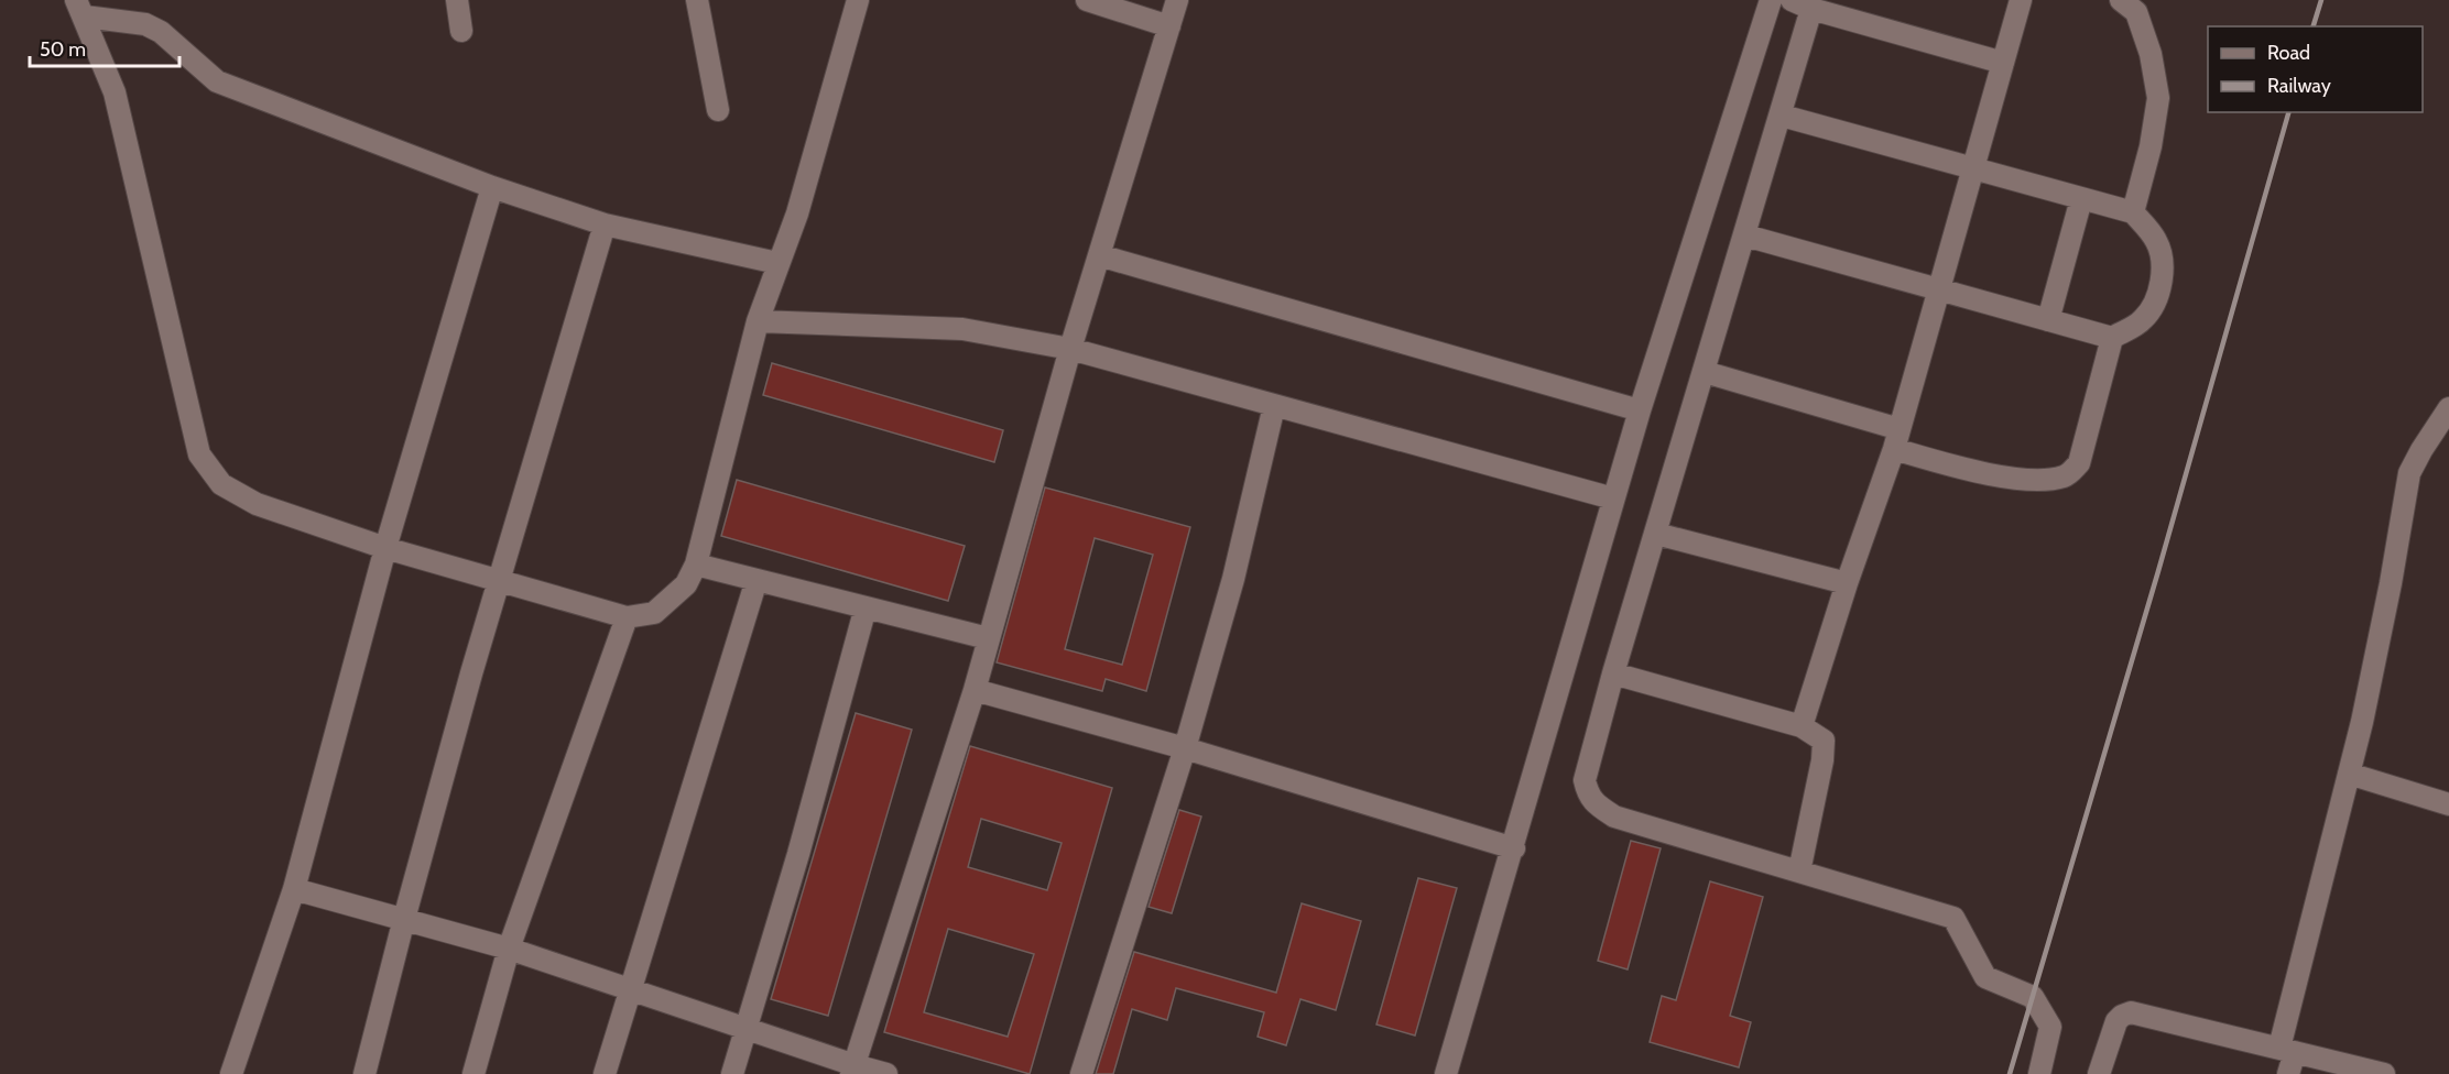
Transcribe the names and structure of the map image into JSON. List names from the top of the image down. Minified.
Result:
{"legend":["Road","Railway"],"scale_bar":"50 m"}
